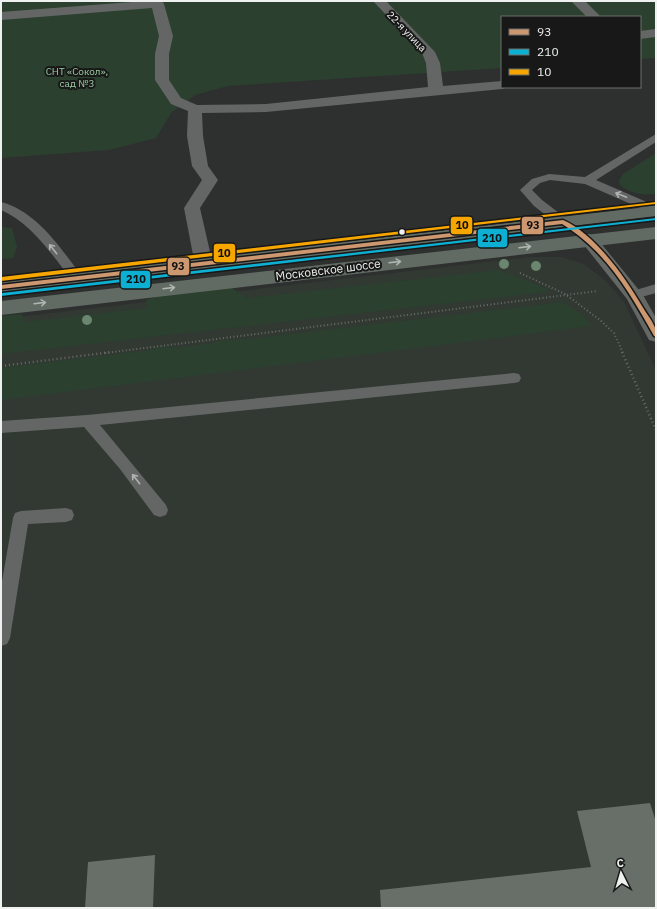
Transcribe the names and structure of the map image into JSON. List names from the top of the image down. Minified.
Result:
{"streets":{"main road":["Московское шоссе"],"street":["22-я улица"]},"parks":["СНТ «Сокол», сад №3"],"lines":["transit line 10","transit line 210","transit line 93"],"legend":["93","210","10"],"north":"top"}
